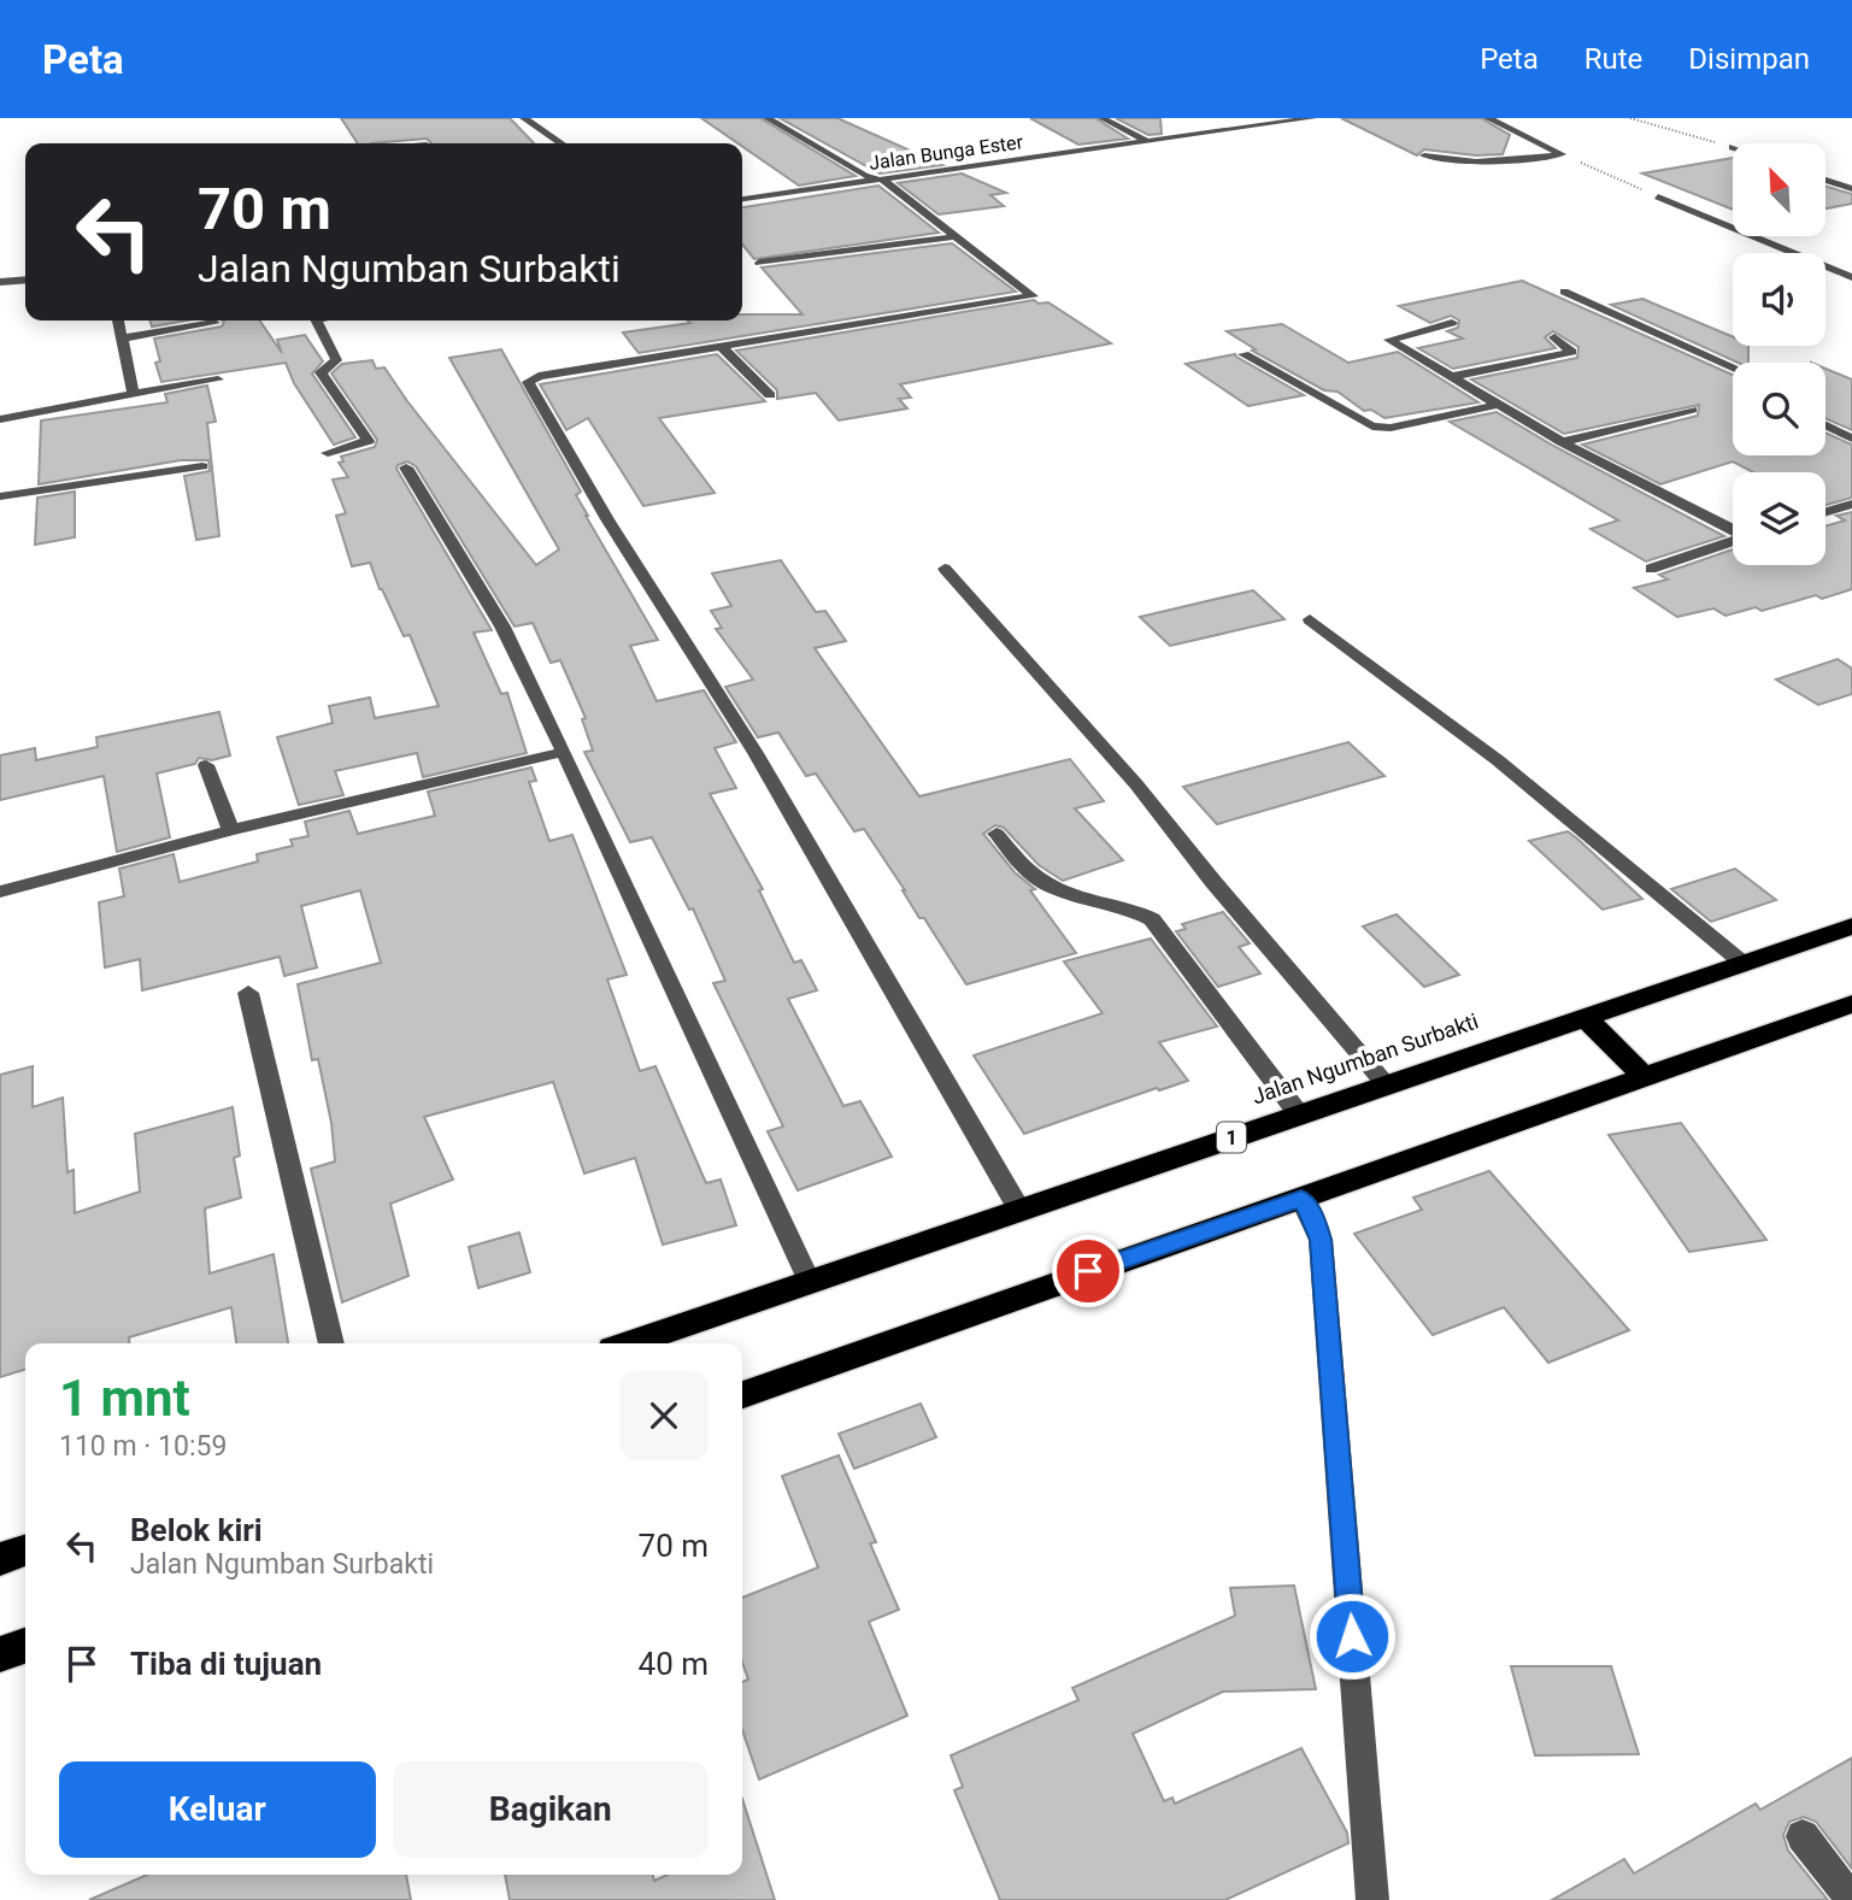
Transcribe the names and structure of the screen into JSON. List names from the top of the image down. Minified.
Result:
{"streets":{"highway":["Jalan Ngumban Surbakti","1"],"street":["Jalan Bunga Ester"]},"north":"top left","page":{"header":"Peta","nav":["Peta","Rute","Disimpan"],"turn":["70 m","Jalan Ngumban Surbakti"],"heading":["1 mnt","110 m · 10:59"],"list":[{"name":"Belok kiri","note":"Jalan Ngumban Surbakti","value":"70 m"},{"name":"Tiba di tujuan","value":"40 m"}],"buttons":["Keluar","Bagikan"]}}
